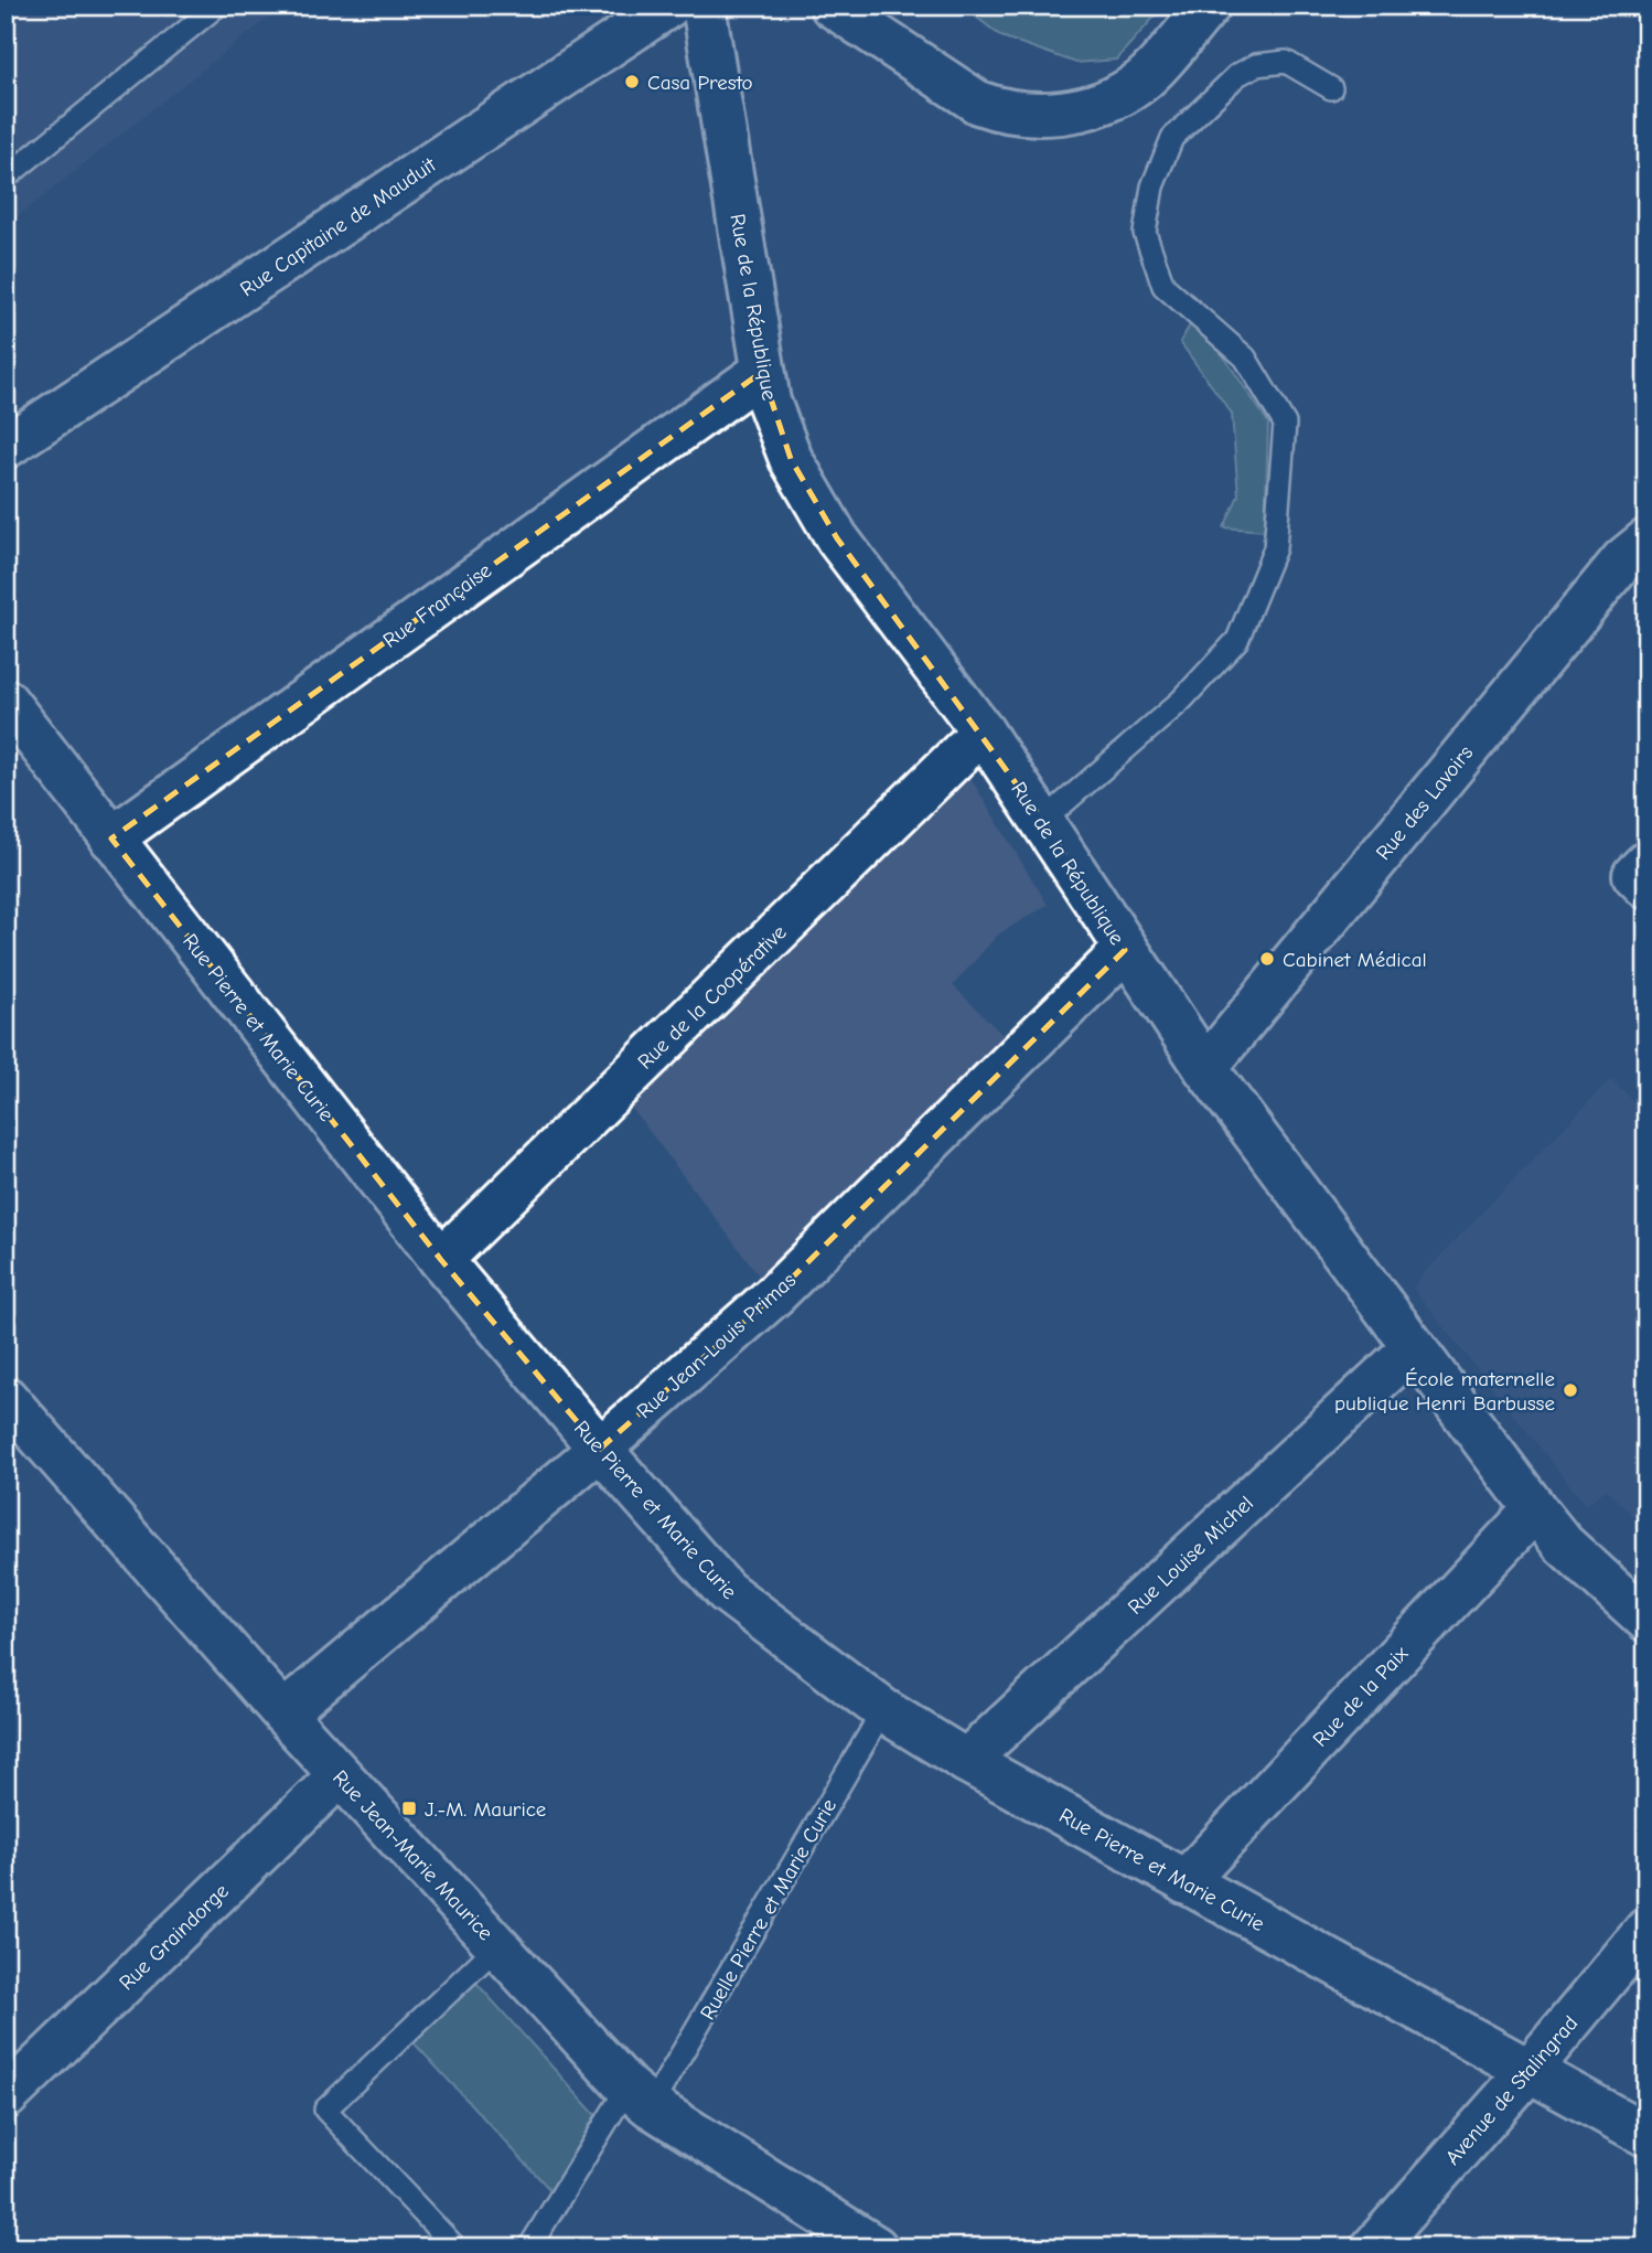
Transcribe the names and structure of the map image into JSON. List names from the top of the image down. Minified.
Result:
{"streets":{"street":["Rue Capitaine de Mauduit","Rue de la République","Rue Française","Rue des Lavoirs","Rue de la Coopérative","Rue Pierre et Marie Curie","Rue Jean-Louis Primas","Rue Louise Michel","Rue de la Paix","Rue Jean-Marie Maurice","Rue Graindorge","Avenue de Stalingrad"],"lane":["Ruelle Pierre et Marie Curie"]},"crossings":[["Rue de la République","Rue Française"],["Rue de la République","Rue des Lavoirs"],["Rue de la République","Rue de la Coopérative"],["Rue de la République","Rue Jean-Louis Primas"],["Rue de la République","Rue Louise Michel"],["Rue de la République","Rue de la Paix"],["Rue Française","Rue Pierre et Marie Curie"],["Rue de la Coopérative","Rue Pierre et Marie Curie"],["Rue Pierre et Marie Curie","Rue Jean-Louis Primas"],["Rue Pierre et Marie Curie","Rue Louise Michel"],["Rue Pierre et Marie Curie","Rue de la Paix"],["Rue Pierre et Marie Curie","Ruelle Pierre et Marie Curie"],["Rue Pierre et Marie Curie","Avenue de Stalingrad"],["Rue Jean-Louis Primas","Rue Jean-Marie Maurice"],["Rue Jean-Marie Maurice","Ruelle Pierre et Marie Curie"],["Rue Jean-Marie Maurice","Rue Graindorge"]],"places":{"other":["Casa Presto","Cabinet Médical","École maternelle publique Henri Barbusse"],"transit":["J.-M. Maurice"]}}
